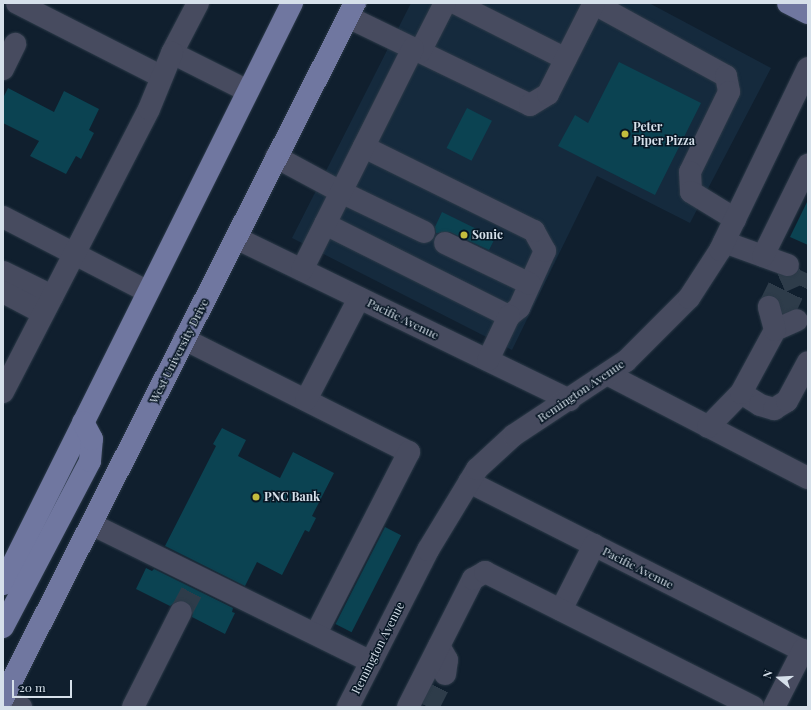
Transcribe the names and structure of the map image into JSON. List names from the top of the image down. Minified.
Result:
{"streets":{"main road":["West University Drive"],"street":["Pacific Avenue","Remington Avenue"]},"crossings":[["Pacific Avenue","West University Drive"],["Pacific Avenue","Remington Avenue"]],"places":["Peter Piper Pizza","Sonic","PNC Bank"],"scale_bar":"20 m","north":"left"}
